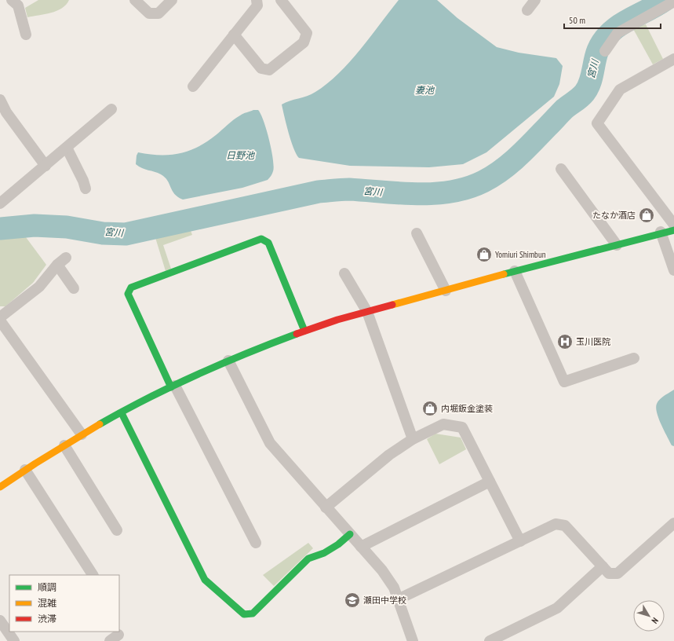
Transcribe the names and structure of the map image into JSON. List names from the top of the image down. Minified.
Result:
{"water":["宮川","妻池","日野池"],"places":{"shop":["たなか酒店","Yomiuri Shimbun","内堀鈑金塗装"],"hospital":["玉川医院"],"school or university":["瀬田中学校"]},"legend":["順調","混雑","渋滞"],"scale_bar":"50 m","north":"bottom right"}
